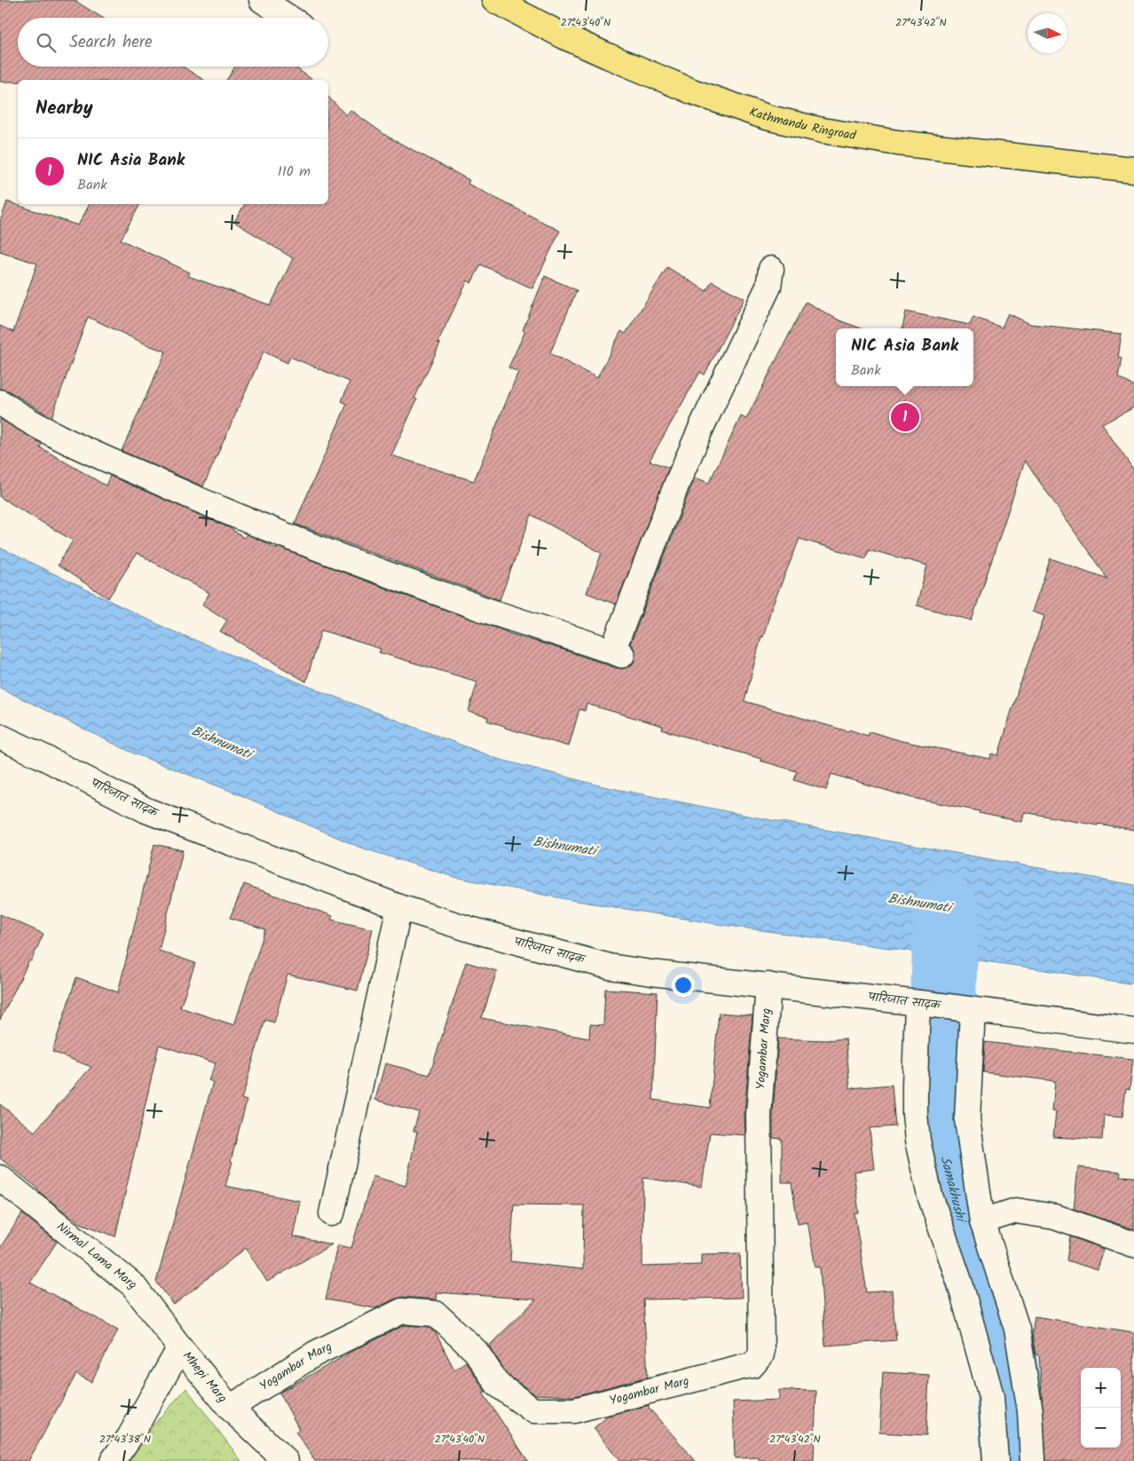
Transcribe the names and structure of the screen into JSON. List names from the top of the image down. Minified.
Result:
{"streets":{"highway":["Kathmandu Ringroad"],"street":["पारिजात सादक","Yogambar Marg","Nirmal Lama Marg","Mhepi Marg"]},"crossings":[["पारिजात सादक","Yogambar Marg"],["Yogambar Marg","Mhepi Marg"],["Nirmal Lama Marg","Mhepi Marg"]],"water":["Bishnumati","Samakhushi"],"north":"right","page":{"search":"Search here","heading":"Nearby","list":[{"mark":"1","name":"NIC Asia Bank","note":"Bank","value":"110 m"}],"popup":["NIC Asia Bank","Bank"],"pins":"1","map_buttons":["+","−"]},"coordinates":["27°43'40\"N","27°43'42\"N","27°43'38\"N"]}
